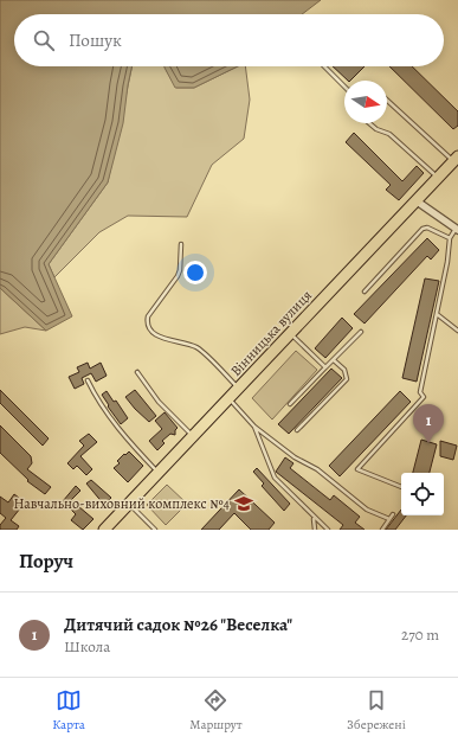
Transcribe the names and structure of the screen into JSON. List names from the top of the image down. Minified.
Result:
{"streets":{"main road":["Вінницька вулиця"]},"places":{"school or university":["Навчально-виховний комплекс №4"]},"north":"right","page":{"search":"Пошук","pins":"1","heading":"Поруч","list":[{"mark":"1","name":"Дитячий садок №26 \"Веселка\"","note":"Школа","value":"270 m"}],"nav":["Карта","Маршрут","Збережені"]}}
